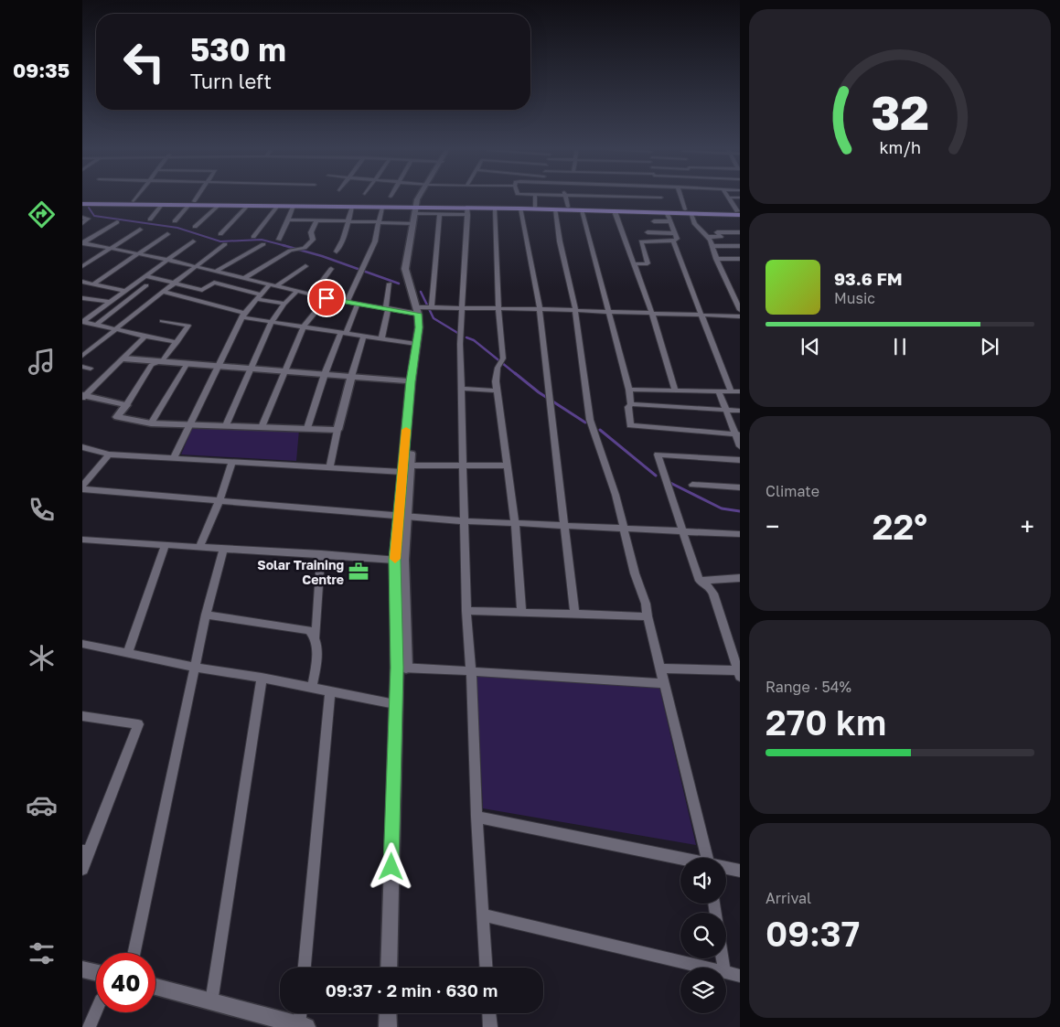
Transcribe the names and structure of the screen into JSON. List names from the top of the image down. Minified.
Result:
{"places":{"office":["Solar Training Centre"]},"page":{"tabs":"09:35","turn":["530 m","Turn left"],"song":["93.6 FM","Music"],"tile":["Climate",["Range · 54%","270 km"],["Arrival","09:37"]],"heat":["−","22°","+"],"limit":"40","trip":"09:37 · 2 min · 630 m","gauge":["32","km/h"]}}
